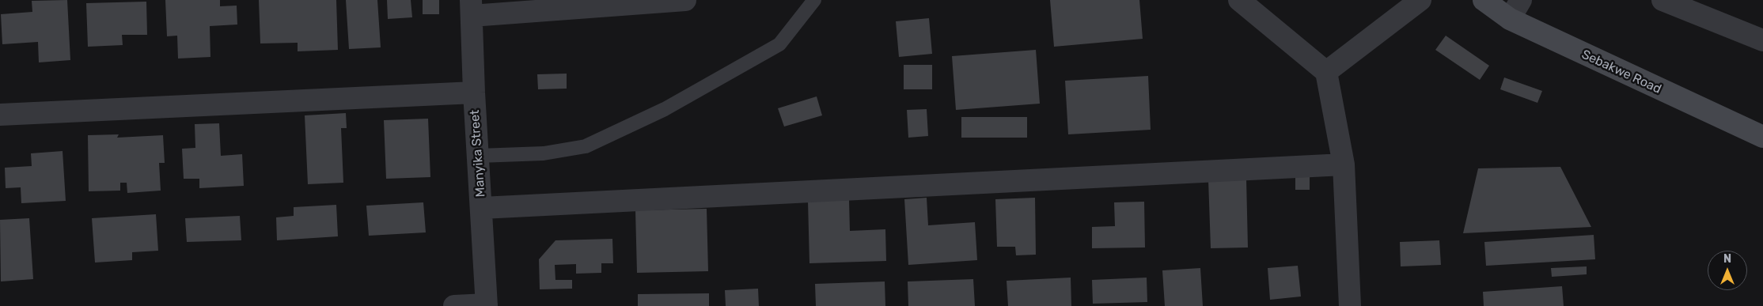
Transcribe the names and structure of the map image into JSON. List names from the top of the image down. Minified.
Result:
{"streets":{"street":["Sebakwe Road","Manyika Street"]},"north":"top"}
